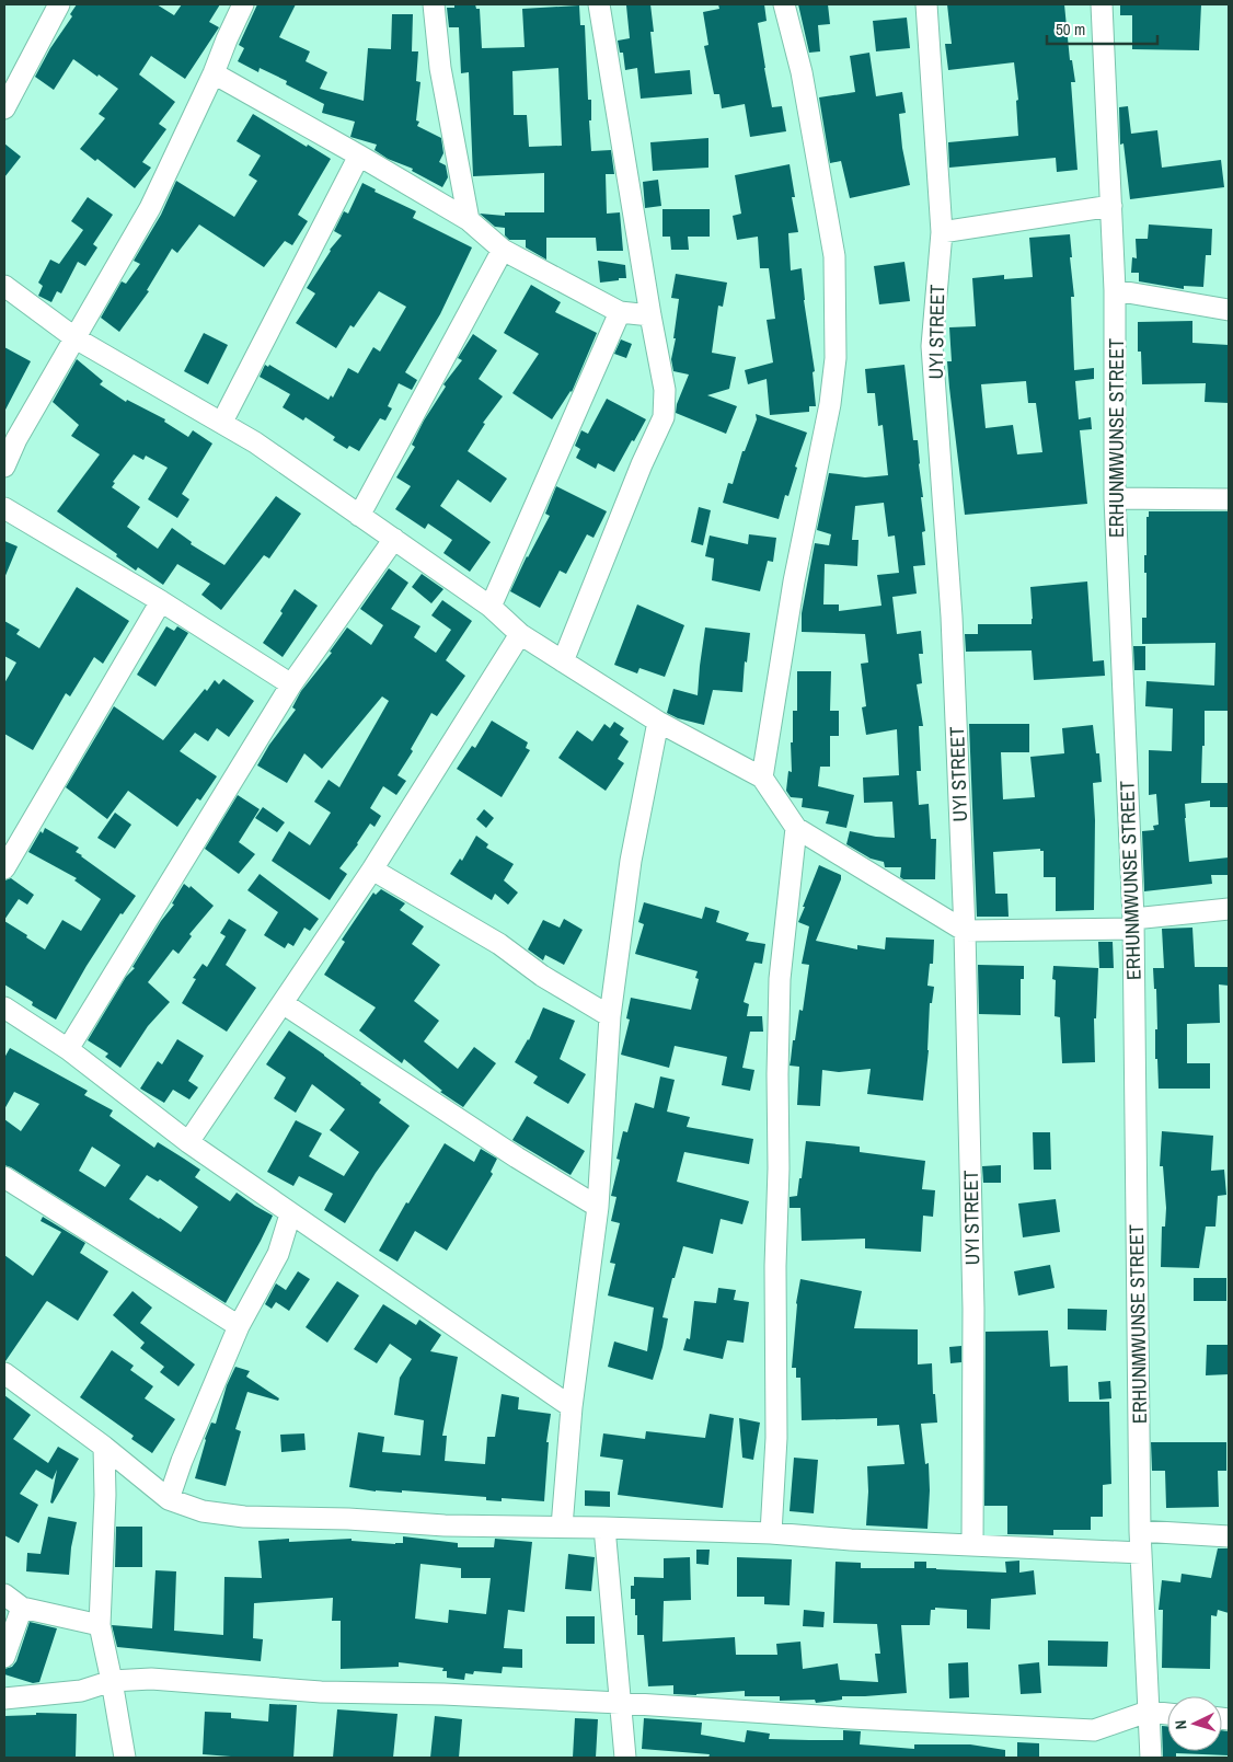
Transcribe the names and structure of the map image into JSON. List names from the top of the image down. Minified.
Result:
{"streets":{"street":["UYI STREET","ERHUNMWUNSE STREET"]},"scale_bar":"50 m","north":"left"}
